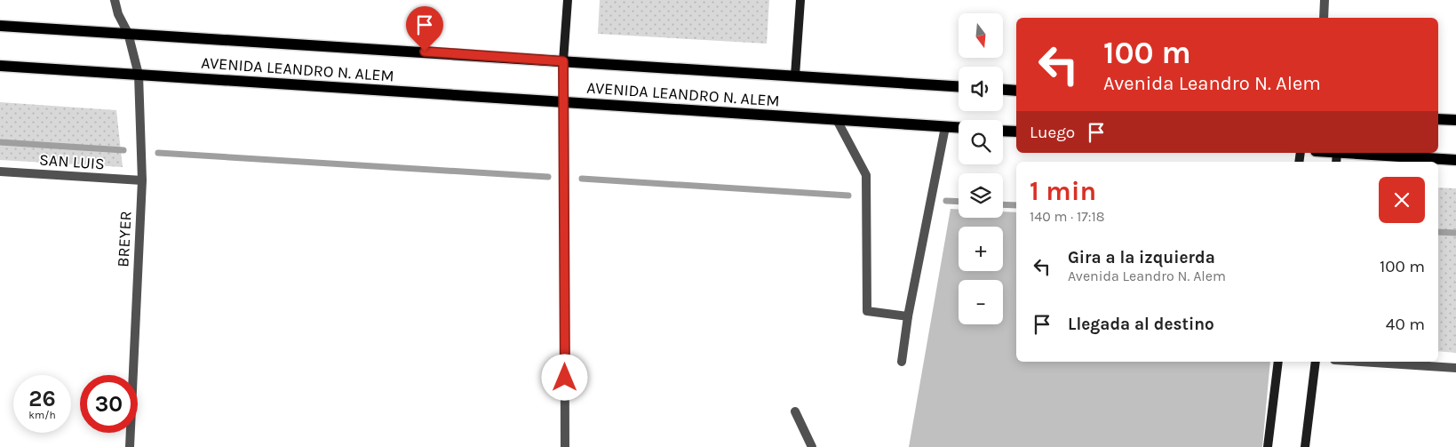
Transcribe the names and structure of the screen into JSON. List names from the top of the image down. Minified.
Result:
{"streets":{"main road":["AVENIDA LEANDRO N. ALEM"],"street":["SAN LUIS","BREYER"]},"crossings":[["AVENIDA LEANDRO N. ALEM","BREYER"],["SAN LUIS","BREYER"]],"north":"bottom","page":{"map_buttons":["+","−"],"turn":["100 m","Avenida Leandro N. Alem"],"then":"Luego","heading":["1 min","140 m · 17:18"],"list":[{"name":"Gira a la izquierda","note":"Avenida Leandro N. Alem","value":"100 m"},{"name":"Llegada al destino","value":"40 m"}],"speed":"26 km/h","limit":"30"}}
